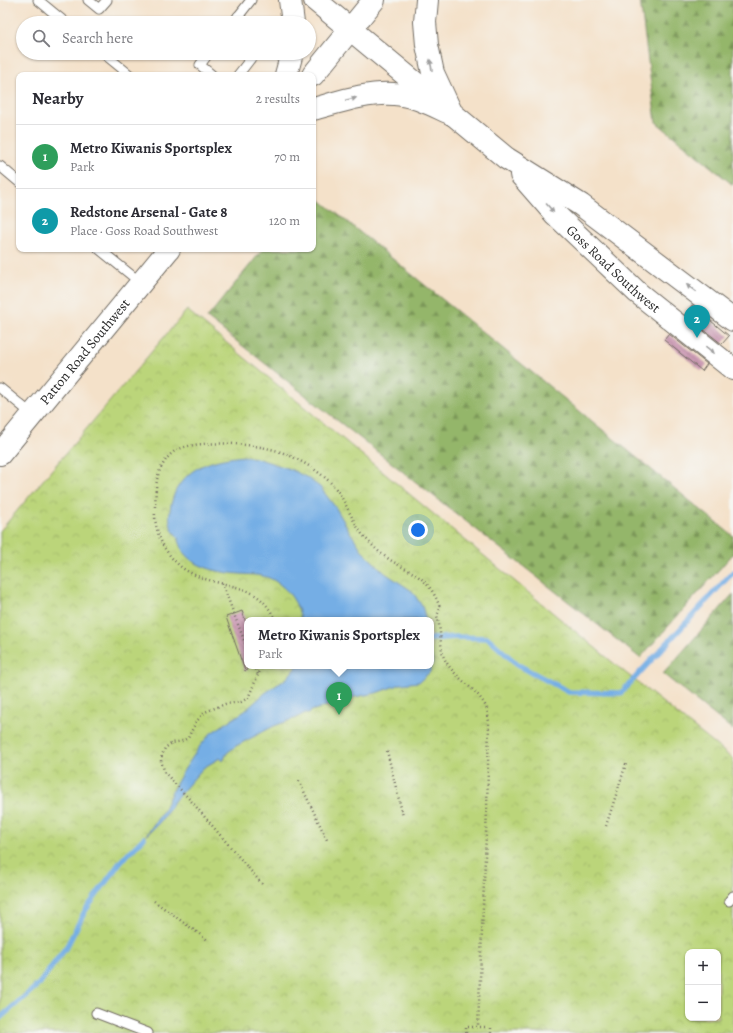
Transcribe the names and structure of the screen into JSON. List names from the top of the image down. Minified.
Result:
{"streets":{"street":["Goss Road Southwest","Patton Road Southwest"]},"page":{"search":"Search here","heading":["Nearby","2 results"],"list":[{"mark":"1","name":"Metro Kiwanis Sportsplex","note":"Park","value":"70 m"},{"mark":"2","name":"Redstone Arsenal - Gate 8","note":"Place · Goss Road Southwest","value":"120 m"}],"pins":["2","1"],"popup":["Metro Kiwanis Sportsplex","Park"],"map_buttons":["+","−"]}}
